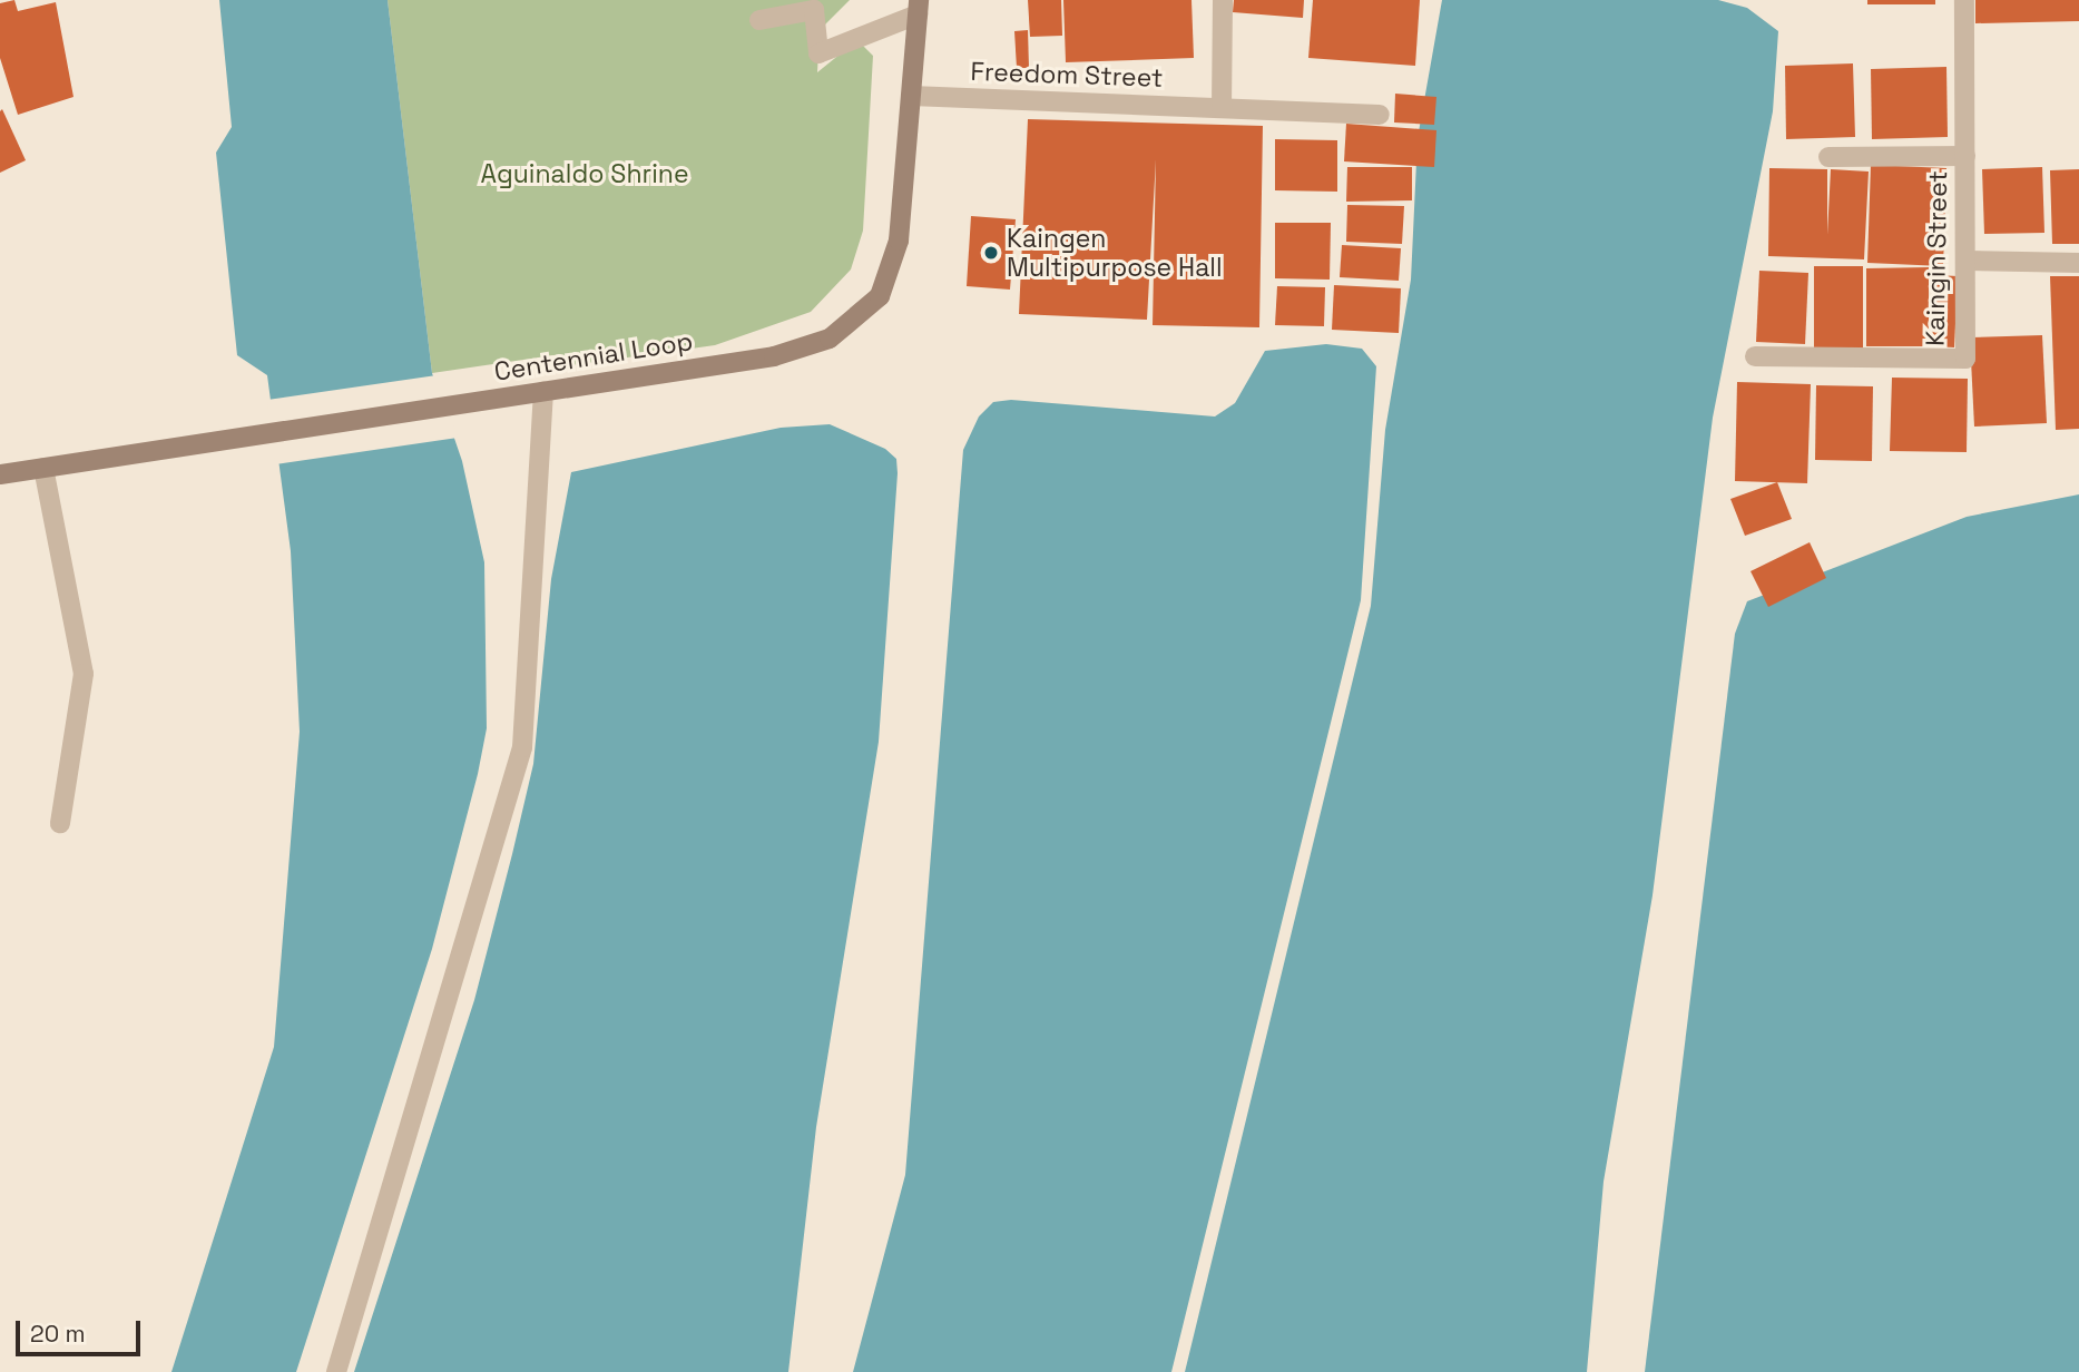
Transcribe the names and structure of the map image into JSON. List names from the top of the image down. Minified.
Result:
{"streets":{"main road":["Centennial Loop"],"street":["Freedom Street","Kaingin Street"]},"crossings":[["Freedom Street","Centennial Loop"]],"parks":["Aguinaldo Shrine"],"places":["Kaingen Multipurpose Hall"],"scale_bar":"20 m"}
